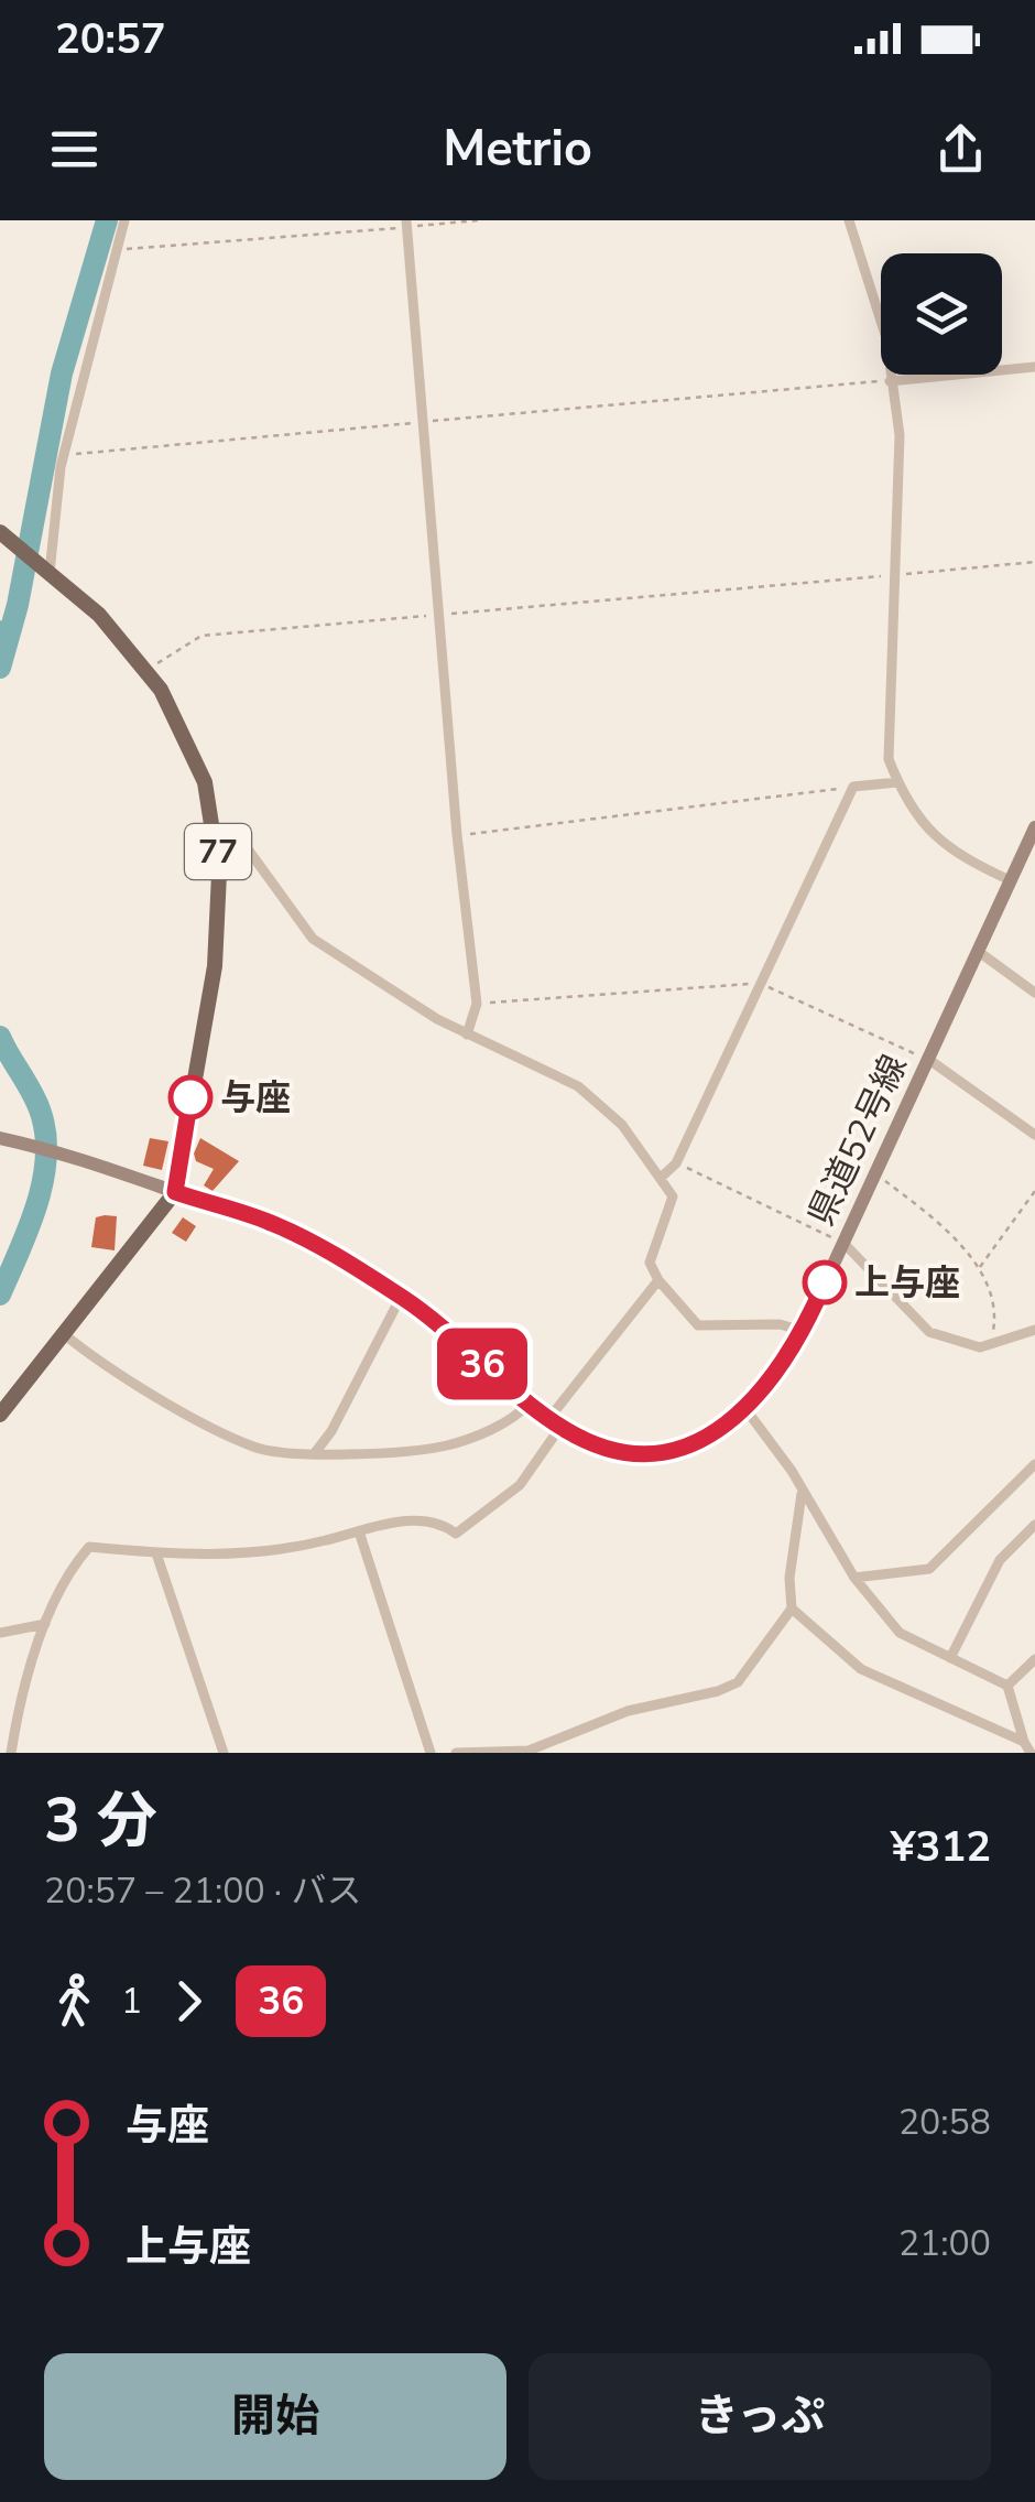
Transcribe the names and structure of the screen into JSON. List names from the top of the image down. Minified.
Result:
{"streets":{"main road":["77","県道52号線"]},"crossings":[["77","県道52号線"]],"places":["与座","上与座"],"lines":["bus line 36"],"page":{"status":"20:57","header":"Metrio","on_map":"36","heading":["3 分","20:57 – 21:00 · バス","¥312"],"legs":["1","36"],"list":[{"name":"与座","value":"20:58"},{"name":"上与座","value":"21:00"}],"buttons":["開始","きっぷ"]}}
